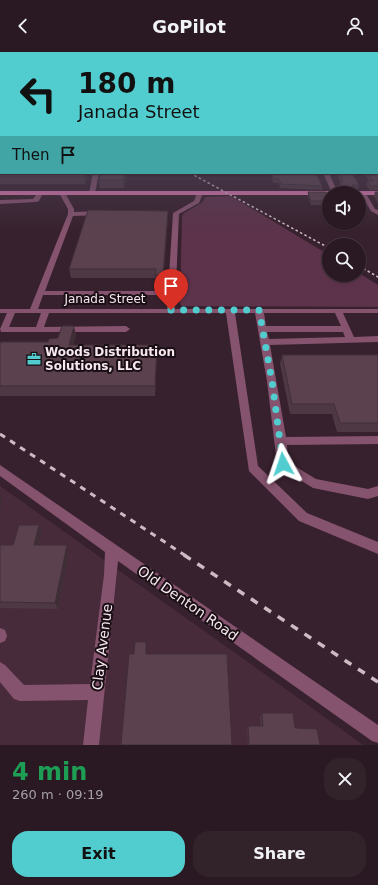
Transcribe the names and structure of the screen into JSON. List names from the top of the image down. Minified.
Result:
{"streets":{"street":["Janada Street","Old Denton Road","Clay Avenue"]},"crossings":[["Old Denton Road","Clay Avenue"]],"places":{"office":["Woods Distribution Solutions, LLC"]},"page":{"header":"GoPilot","turn":["180 m","Janada Street"],"then":"Then","heading":["4 min","260 m · 09:19"],"buttons":["Exit","Share"]}}
